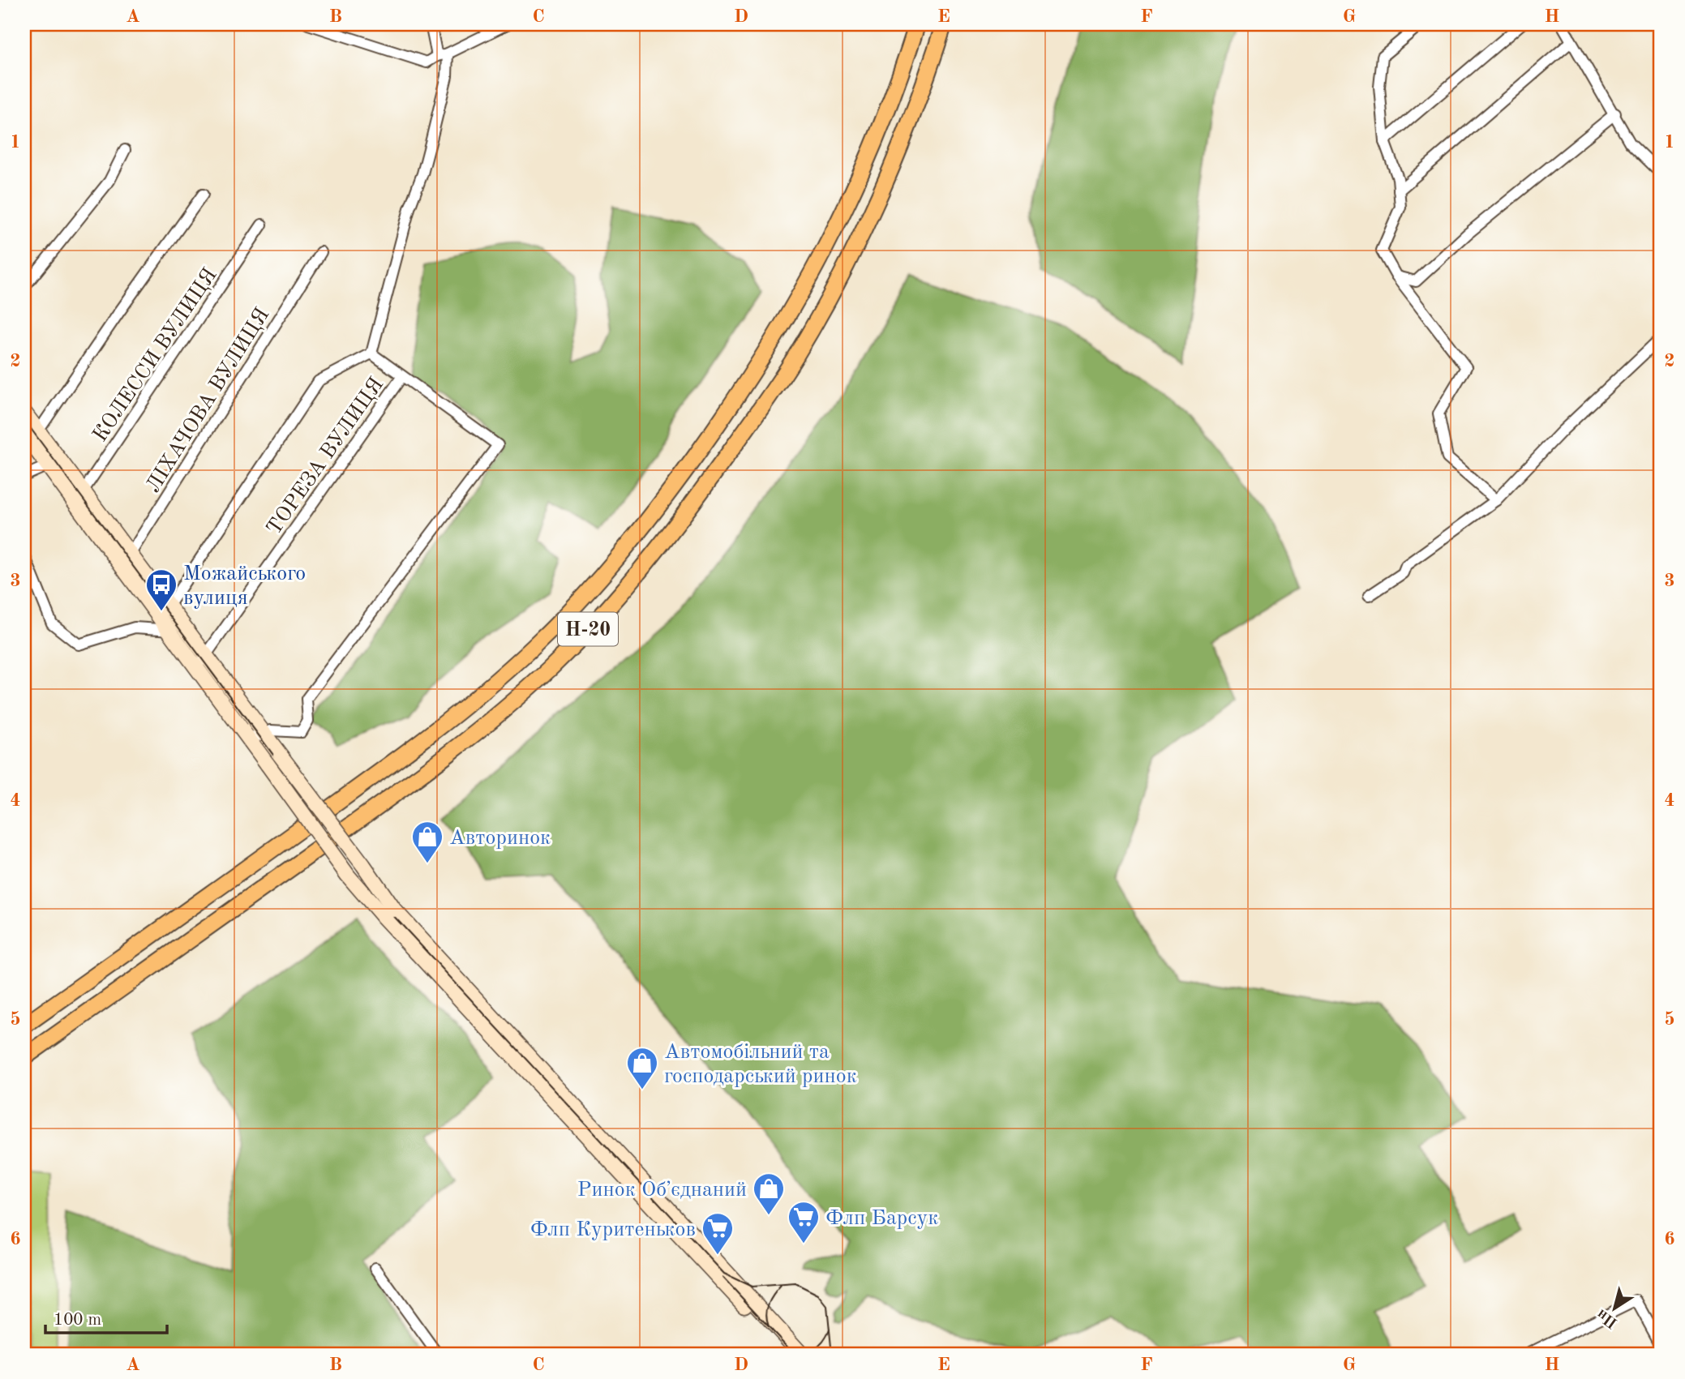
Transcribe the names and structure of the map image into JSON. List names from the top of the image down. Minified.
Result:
{"streets":{"main road":["Н-20"],"street":["КОЛЕССИ ВУЛИЦЯ","ЛІХАЧОВА ВУЛИЦЯ","ТОРЕЗА ВУЛИЦЯ"]},"places":{"bus stop":["Можайського вулиця"],"shop":["Авторинок","Автомобільний та господарський ринок","Ринок Обʼєднаний"],"supermarket":["Флп Барсук","Флп Куритеньков"]},"scale_bar":"100 m","north":"bottom left","grid":{"columns":["A","B","C","D","E","F","G","H"],"rows":["1","2","3","4","5","6"]}}
